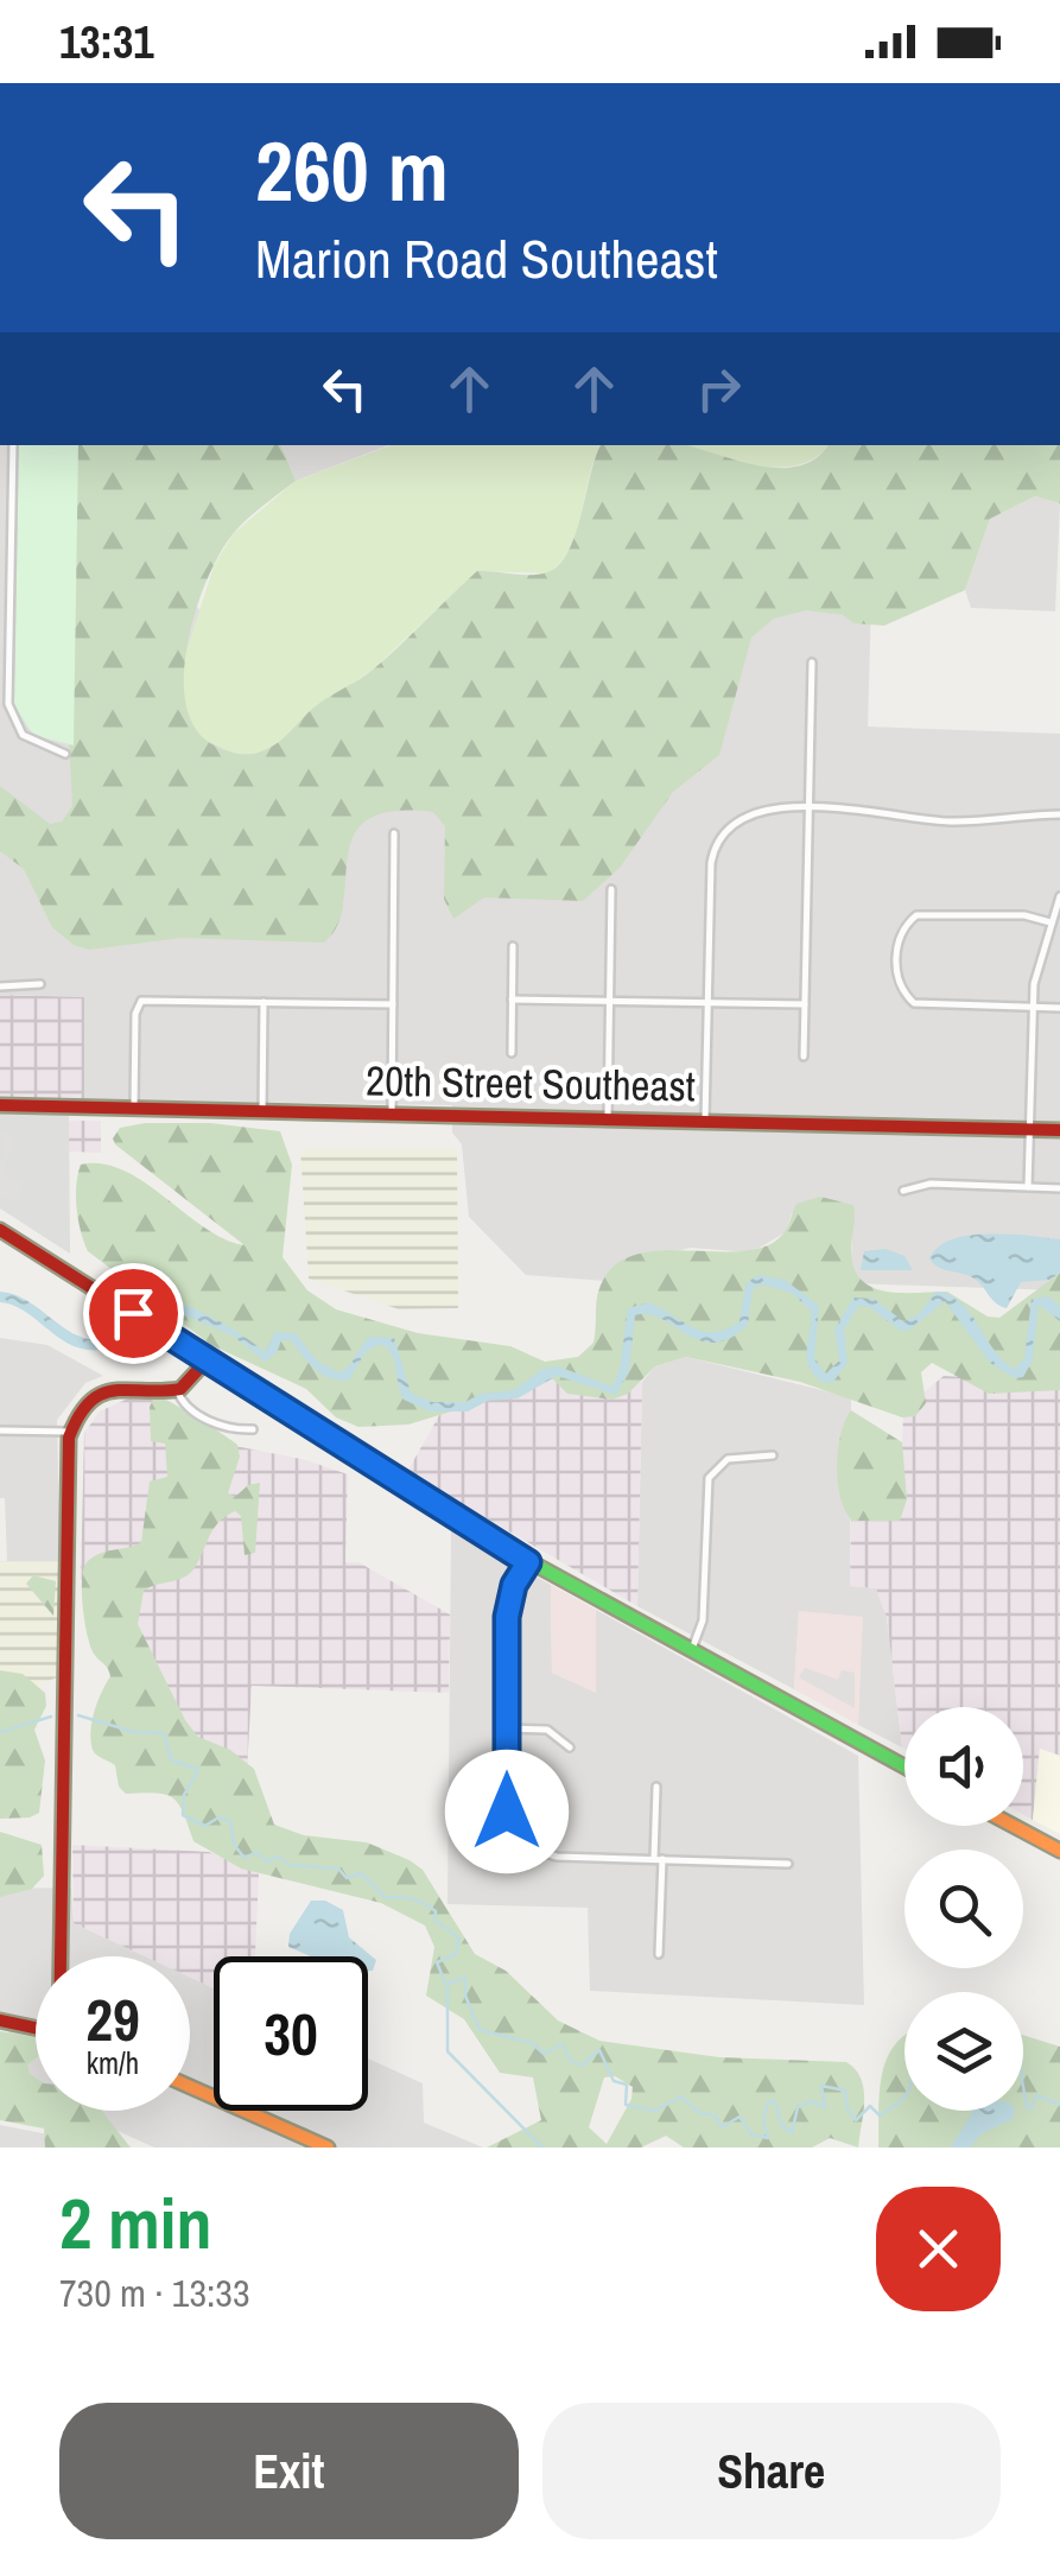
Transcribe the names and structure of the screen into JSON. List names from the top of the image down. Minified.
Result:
{"streets":{"street":["20th Street Southeast"]},"page":{"status":"13:31","turn":["260 m","Marion Road Southeast"],"speed":"29 km/h","limit":"30","heading":["2 min","730 m · 13:33"],"buttons":["Exit","Share"]}}
